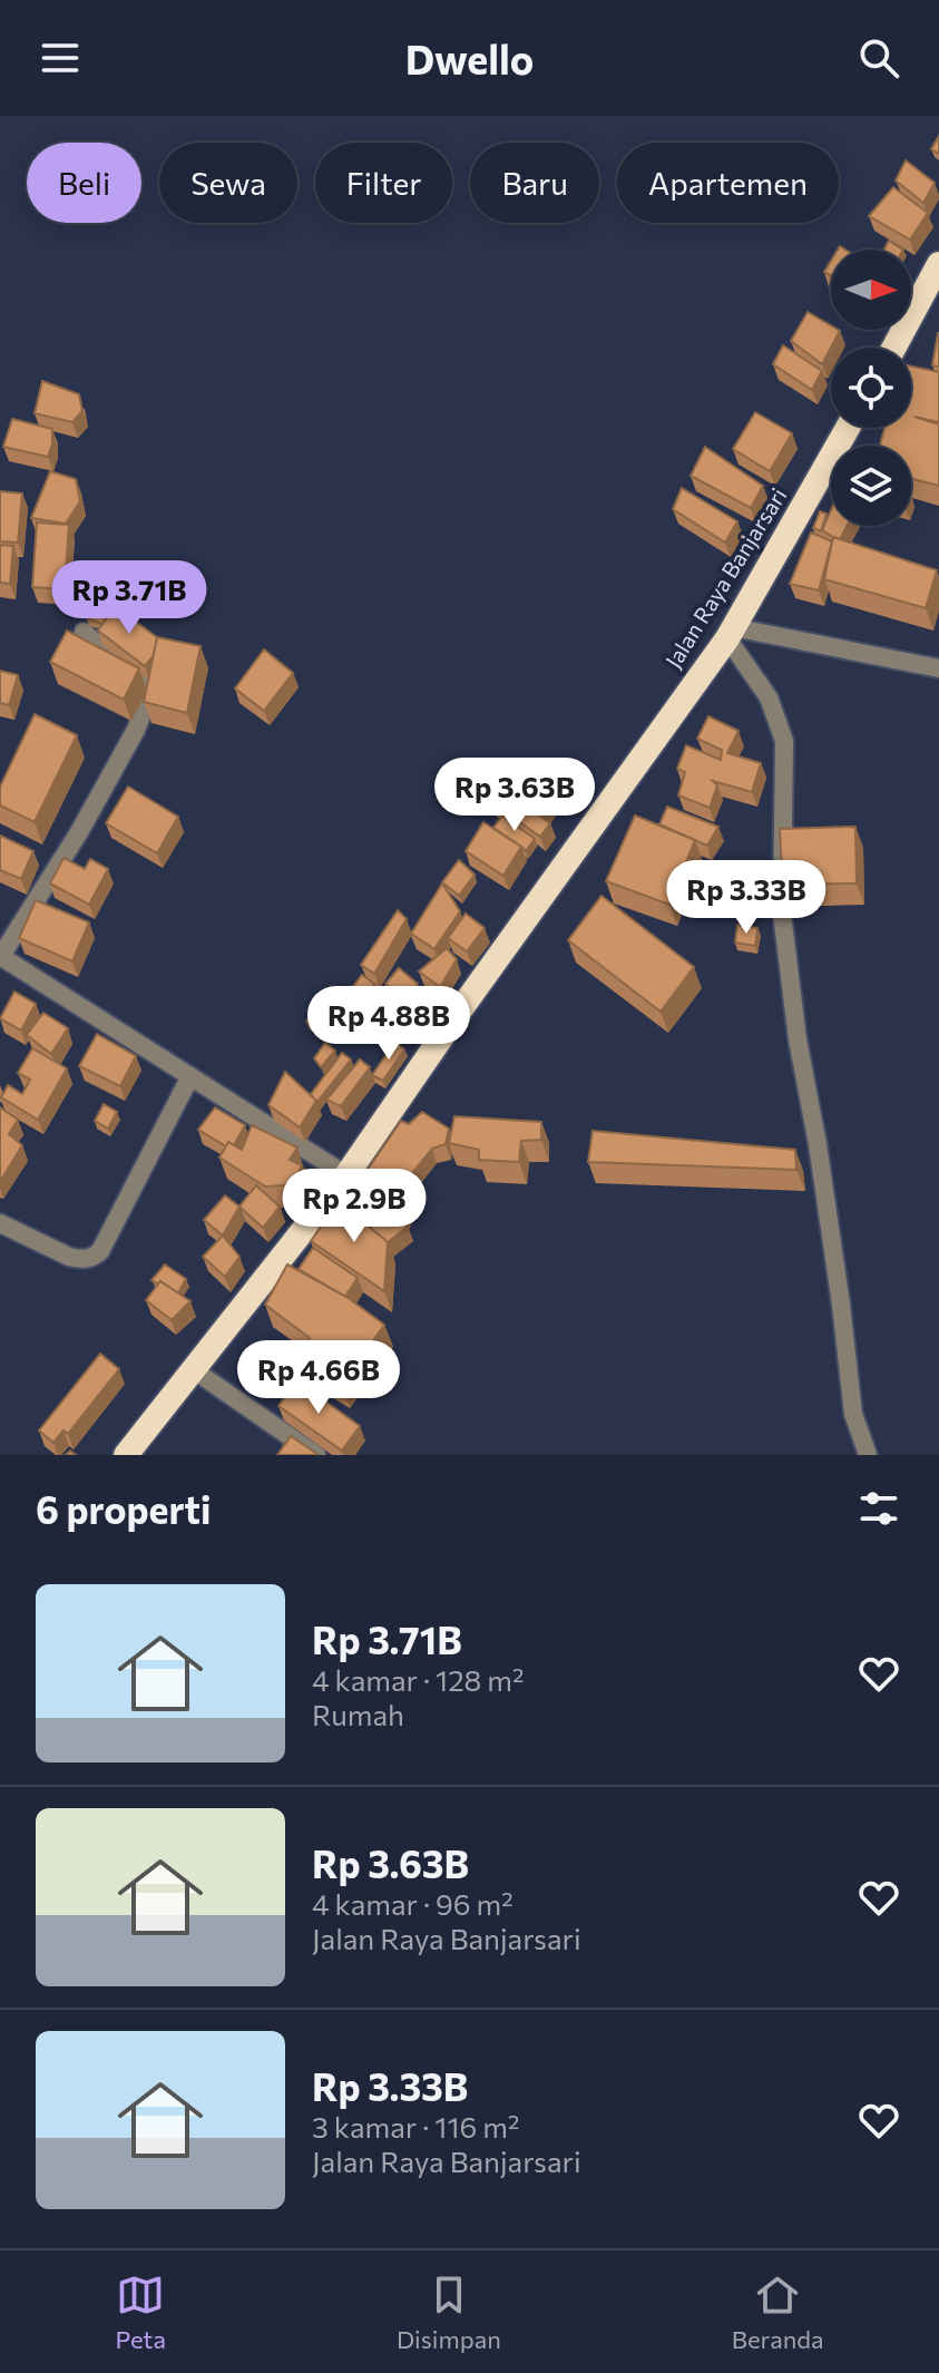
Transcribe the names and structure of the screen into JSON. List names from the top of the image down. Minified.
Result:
{"streets":{"highway":["Jalan Raya Banjarsari"]},"north":"right","page":{"header":"Dwello","chip":["Beli","Sewa","Filter","Baru","Apartemen"],"price":["Rp 3.71B","Rp 3.63B","Rp 3.33B","Rp 4.88B","Rp 2.9B","Rp 4.66B"],"heading":"6 properti","list":[{"name":"Rp 3.71B","note":"4 kamar · 128 m² · Rumah"},{"name":"Rp 3.63B","note":"4 kamar · 96 m² · Jalan Raya Banjarsari"},{"name":"Rp 3.33B","note":"3 kamar · 116 m² · Jalan Raya Banjarsari"}],"tabs":["Peta","Disimpan","Beranda"]}}
